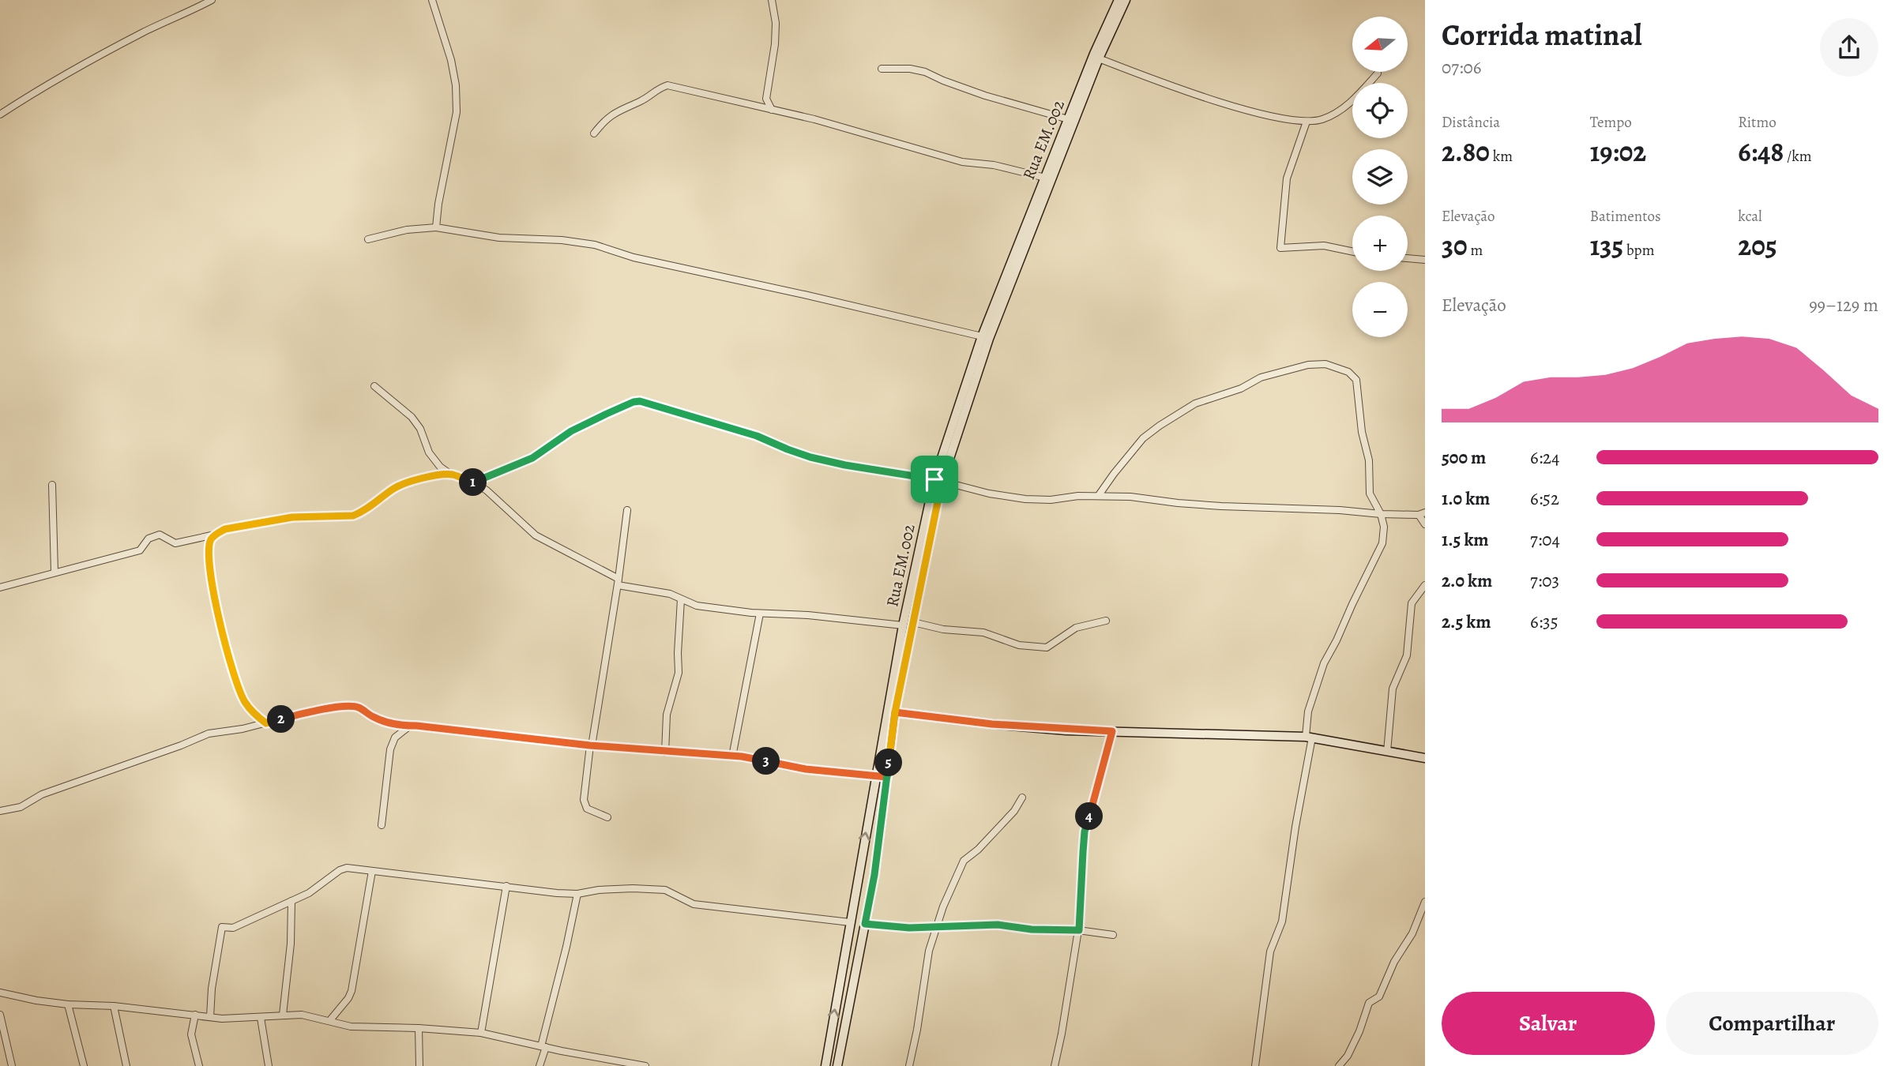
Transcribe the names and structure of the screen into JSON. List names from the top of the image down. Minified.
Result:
{"streets":{"street":["Rua EM.002"]},"north":"left","page":{"heading":["Corrida matinal","07:06"],"map_buttons":["+","−"],"stats":[["Distância","2.80 km"],["Tempo","19:02"],["Ritmo","6:48 /km"],["Elevação","30 m"],["Batimentos","135 bpm"],["kcal","205"]],"chart":["Elevação","99–129 m"],"list":[{"name":"500 m","note":"6:24"},{"name":"1.0 km","note":"6:52"},{"name":"1.5 km","note":"7:04"},{"name":"2.0 km","note":"7:03"},{"name":"2.5 km","note":"6:35"}],"pins":["1","2","3","5","4"],"buttons":["Salvar","Compartilhar"]}}
